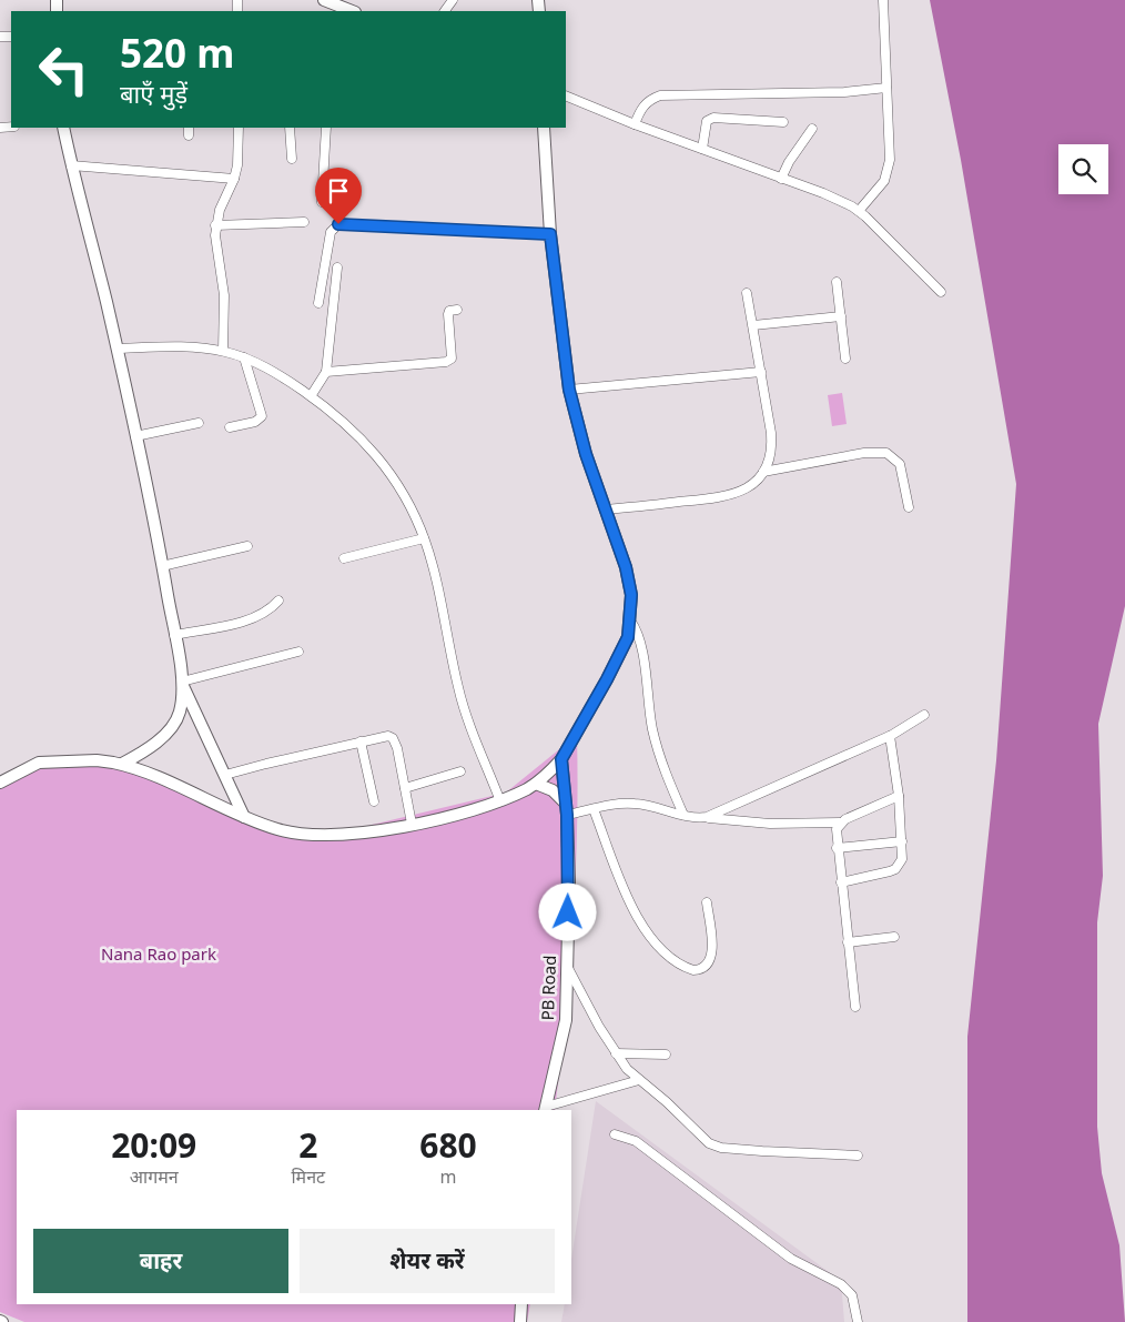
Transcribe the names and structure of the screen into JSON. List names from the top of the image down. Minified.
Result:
{"streets":{"street":["PB Road"]},"parks":["Nana Rao park"],"page":{"turn":["520 m","बाएँ मुड़ें"],"eta":["20:09","आगमन","2","मिनट","680","m"],"buttons":["बाहर","शेयर करें"]}}
